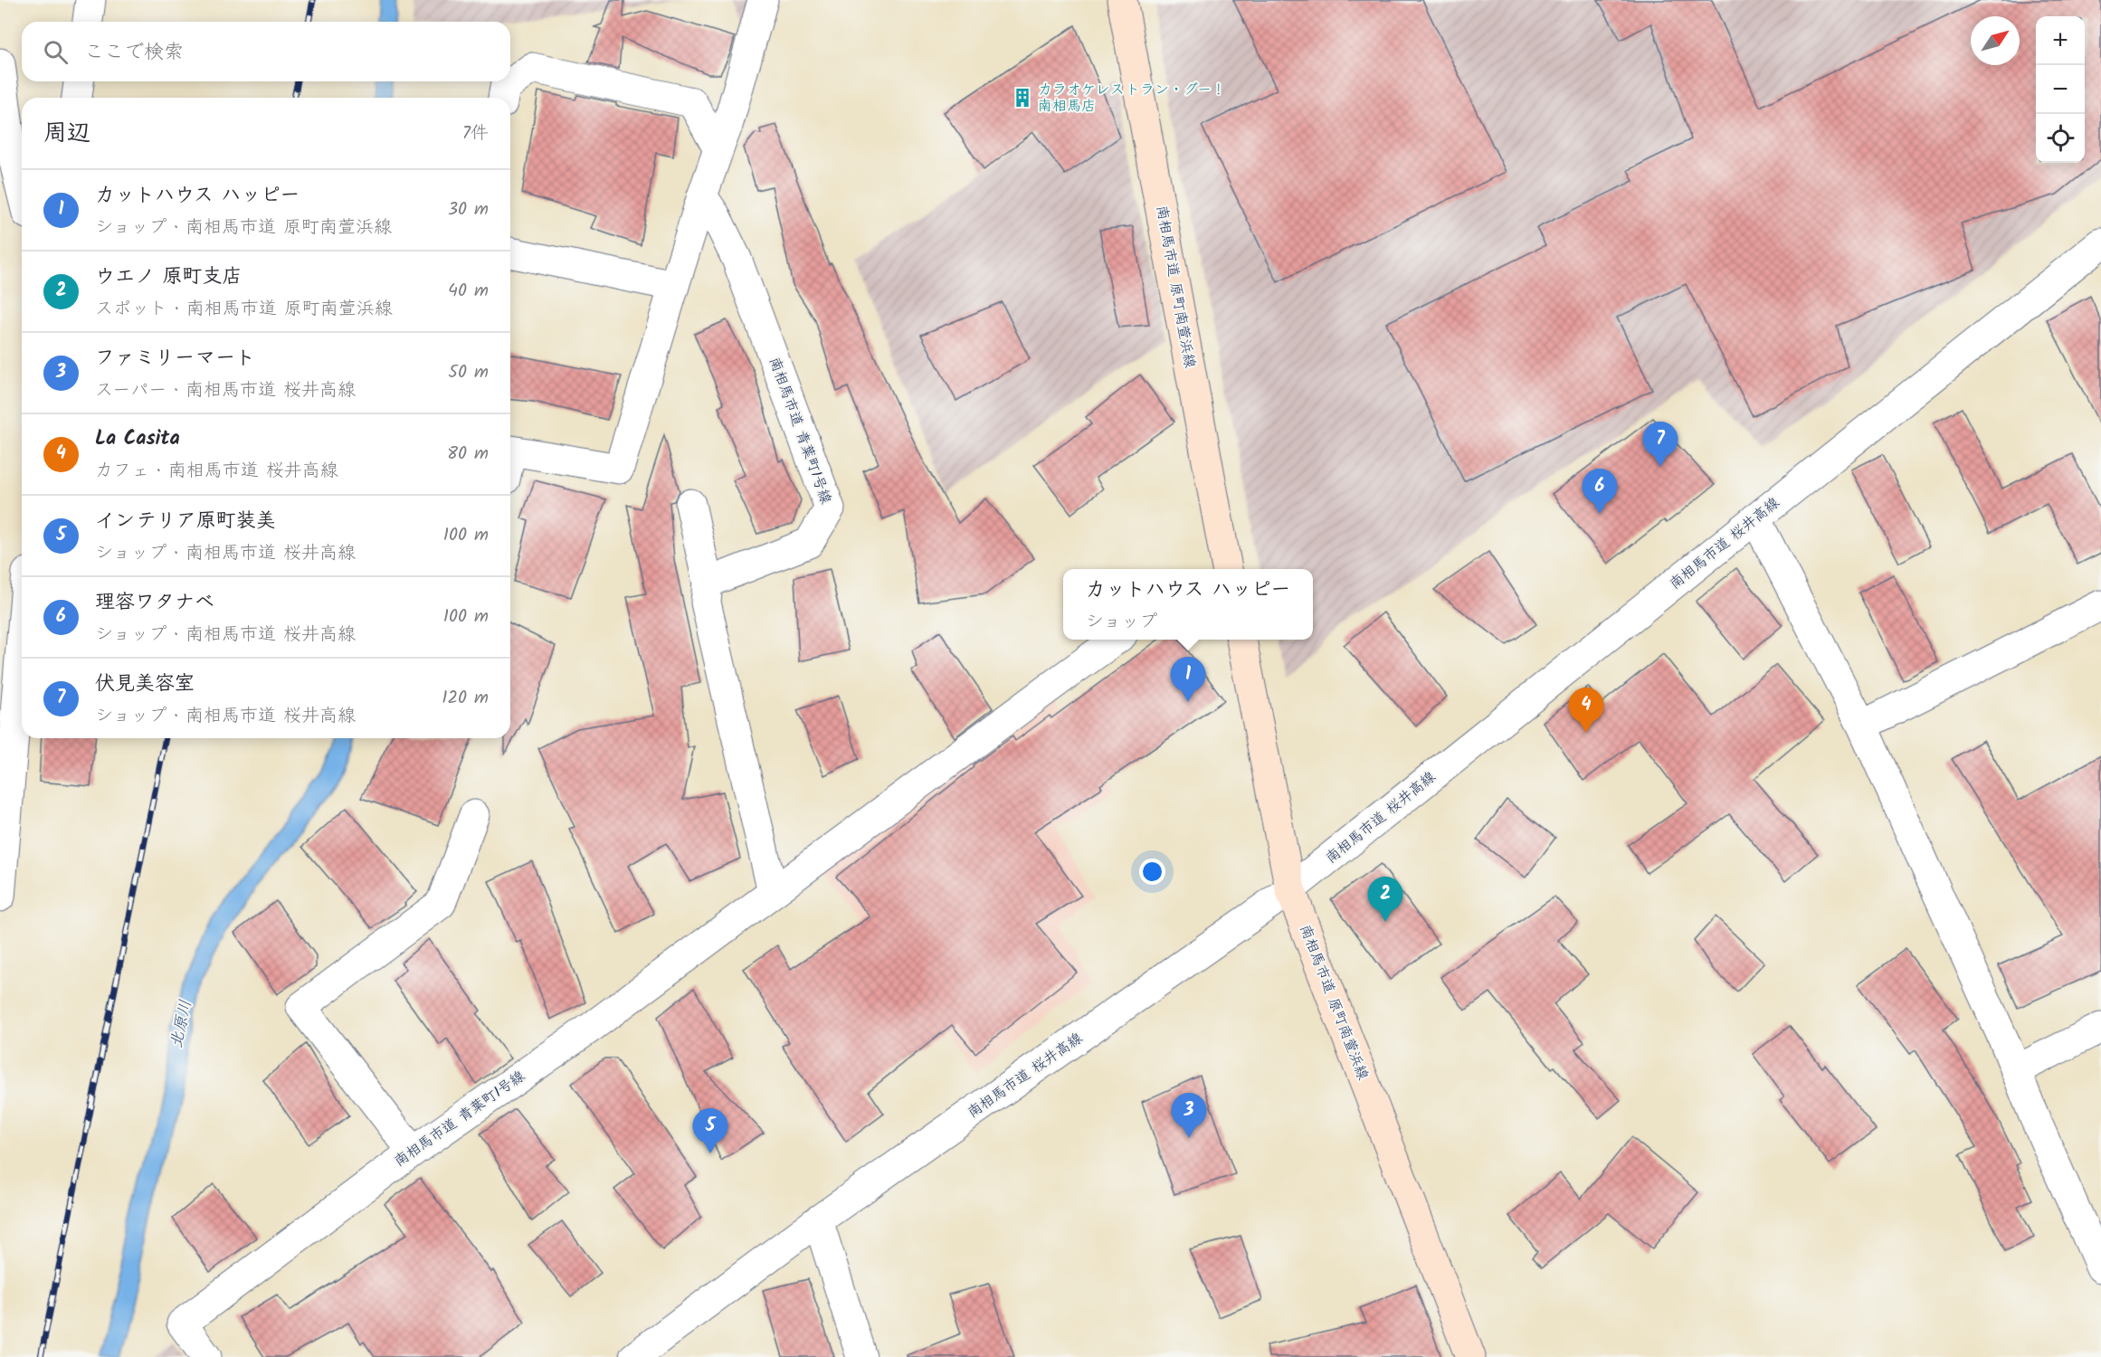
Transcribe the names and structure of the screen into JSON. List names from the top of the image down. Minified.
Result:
{"streets":{"street":["南相馬市道 原町南萱浜線","南相馬市道 青葉町1号線","南相馬市道 桜井高線"]},"crossings":[["南相馬市道 原町南萱浜線","南相馬市道 桜井高線"]],"water":["北原川"],"places":{"building":["カラオケレストラン・グー！ 南相馬店"]},"north":"top right","page":{"map_buttons":["+","−"],"search":"ここで検索","heading":["周辺","7件"],"list":[{"mark":"1","name":"カットハウス ハッピー","note":"ショップ · 南相馬市道 原町南萱浜線","value":"30 m"},{"mark":"2","name":"ウエノ 原町支店","note":"スポット · 南相馬市道 原町南萱浜線","value":"40 m"},{"mark":"3","name":"ファミリーマート","note":"スーパー · 南相馬市道 桜井高線","value":"50 m"},{"mark":"4","name":"La Casita","note":"カフェ · 南相馬市道 桜井高線","value":"80 m"},{"mark":"5","name":"インテリア原町装美","note":"ショップ · 南相馬市道 桜井高線","value":"100 m"},{"mark":"6","name":"理容ワタナベ","note":"ショップ · 南相馬市道 桜井高線","value":"100 m"},{"mark":"7","name":"伏見美容室","note":"ショップ · 南相馬市道 桜井高線","value":"120 m"}],"pins":["7","6","1","4","2","3","5"],"popup":["カットハウス ハッピー","ショップ"]}}
